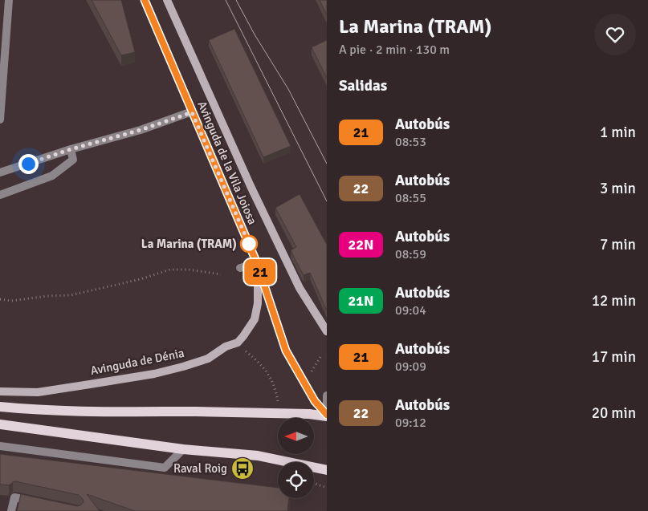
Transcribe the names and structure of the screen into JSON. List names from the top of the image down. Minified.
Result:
{"streets":{"main road":["Avinguda de la Vila Joiosa","Avinguda de Dénia"]},"crossings":[["Avinguda de la Vila Joiosa","Avinguda de Dénia"]],"places":{"other":["La Marina (TRAM)"],"bus stop":["Raval Roig"]},"lines":["bus line 21"],"north":"left","page":{"on_map":"21","heading":[["La Marina (TRAM)","A pie · 2 min · 130 m"],"Salidas"],"list":[{"mark":"21","name":"Autobús","note":"08:53","value":"1 min"},{"mark":"22","name":"Autobús","note":"08:55","value":"3 min"},{"mark":"22N","name":"Autobús","note":"08:59","value":"7 min"},{"mark":"21N","name":"Autobús","note":"09:04","value":"12 min"},{"mark":"21","name":"Autobús","note":"09:09","value":"17 min"},{"mark":"22","name":"Autobús","note":"09:12","value":"20 min"}]}}
